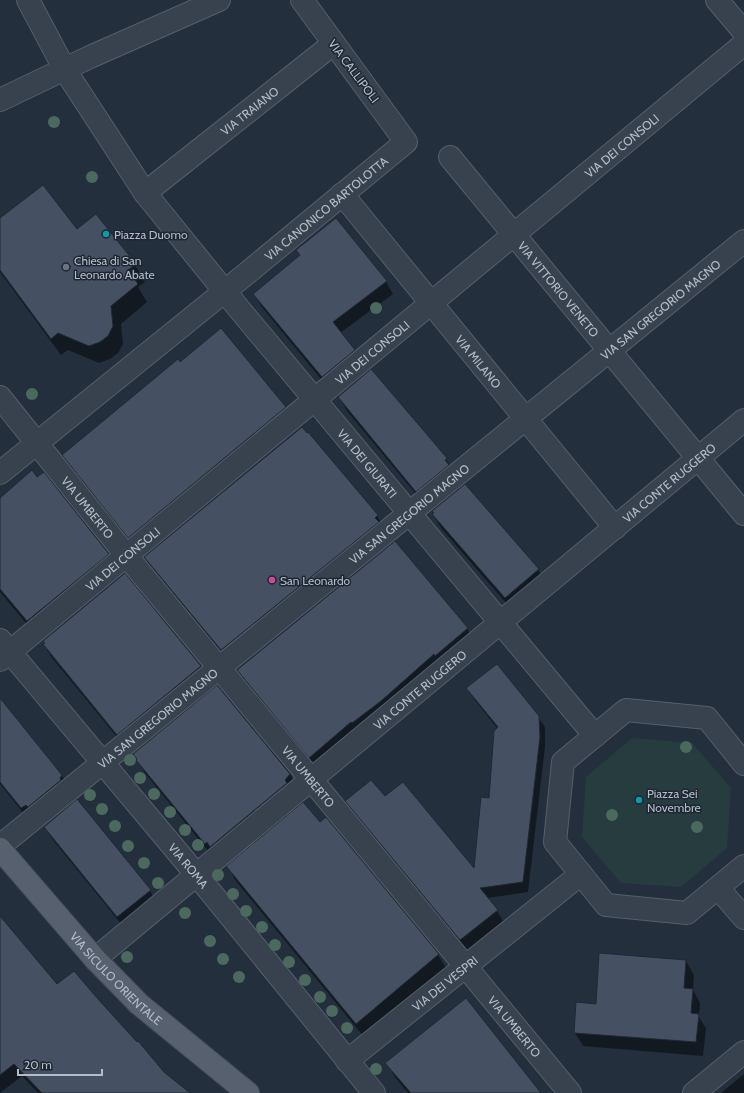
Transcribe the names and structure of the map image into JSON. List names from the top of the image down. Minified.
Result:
{"streets":{"main road":["VIA SICULO ORIENTALE"],"street":["VIA CALLIPOLI","VIA TRAIANO","VIA DEI CONSOLI","VIA CANONICO BARTOLOTTA","VIA VITTORIO VENETO","VIA SAN GREGORIO MAGNO","VIA MILANO","VIA DEI GIURATI","VIA CONTE RUGGERO","VIA UMBERTO","VIA ROMA","VIA DEI VESPRI"]},"crossings":[["VIA CALLIPOLI","VIA TRAIANO"],["VIA CALLIPOLI","VIA CANONICO BARTOLOTTA"],["VIA TRAIANO","VIA DEI GIURATI"],["VIA DEI CONSOLI","VIA VITTORIO VENETO"],["VIA DEI CONSOLI","VIA MILANO"],["VIA DEI CONSOLI","VIA DEI GIURATI"],["VIA DEI CONSOLI","VIA UMBERTO"],["VIA DEI CONSOLI","VIA ROMA"],["VIA CANONICO BARTOLOTTA","VIA MILANO"],["VIA CANONICO BARTOLOTTA","VIA DEI GIURATI"],["VIA CANONICO BARTOLOTTA","VIA UMBERTO"],["VIA VITTORIO VENETO","VIA SAN GREGORIO MAGNO"],["VIA VITTORIO VENETO","VIA CONTE RUGGERO"],["VIA SAN GREGORIO MAGNO","VIA MILANO"],["VIA SAN GREGORIO MAGNO","VIA DEI GIURATI"],["VIA SAN GREGORIO MAGNO","VIA UMBERTO"],["VIA SAN GREGORIO MAGNO","VIA ROMA"],["VIA MILANO","VIA CONTE RUGGERO"],["VIA DEI GIURATI","VIA CONTE RUGGERO"],["VIA CONTE RUGGERO","VIA UMBERTO"],["VIA CONTE RUGGERO","VIA ROMA"],["VIA CONTE RUGGERO","VIA SICULO ORIENTALE"],["VIA UMBERTO","VIA DEI VESPRI"],["VIA ROMA","VIA DEI VESPRI"]],"places":["Piazza Duomo","Chiesa di San Leonardo Abate","San Leonardo","Piazza Sei Novembre"],"scale_bar":"20 m"}
